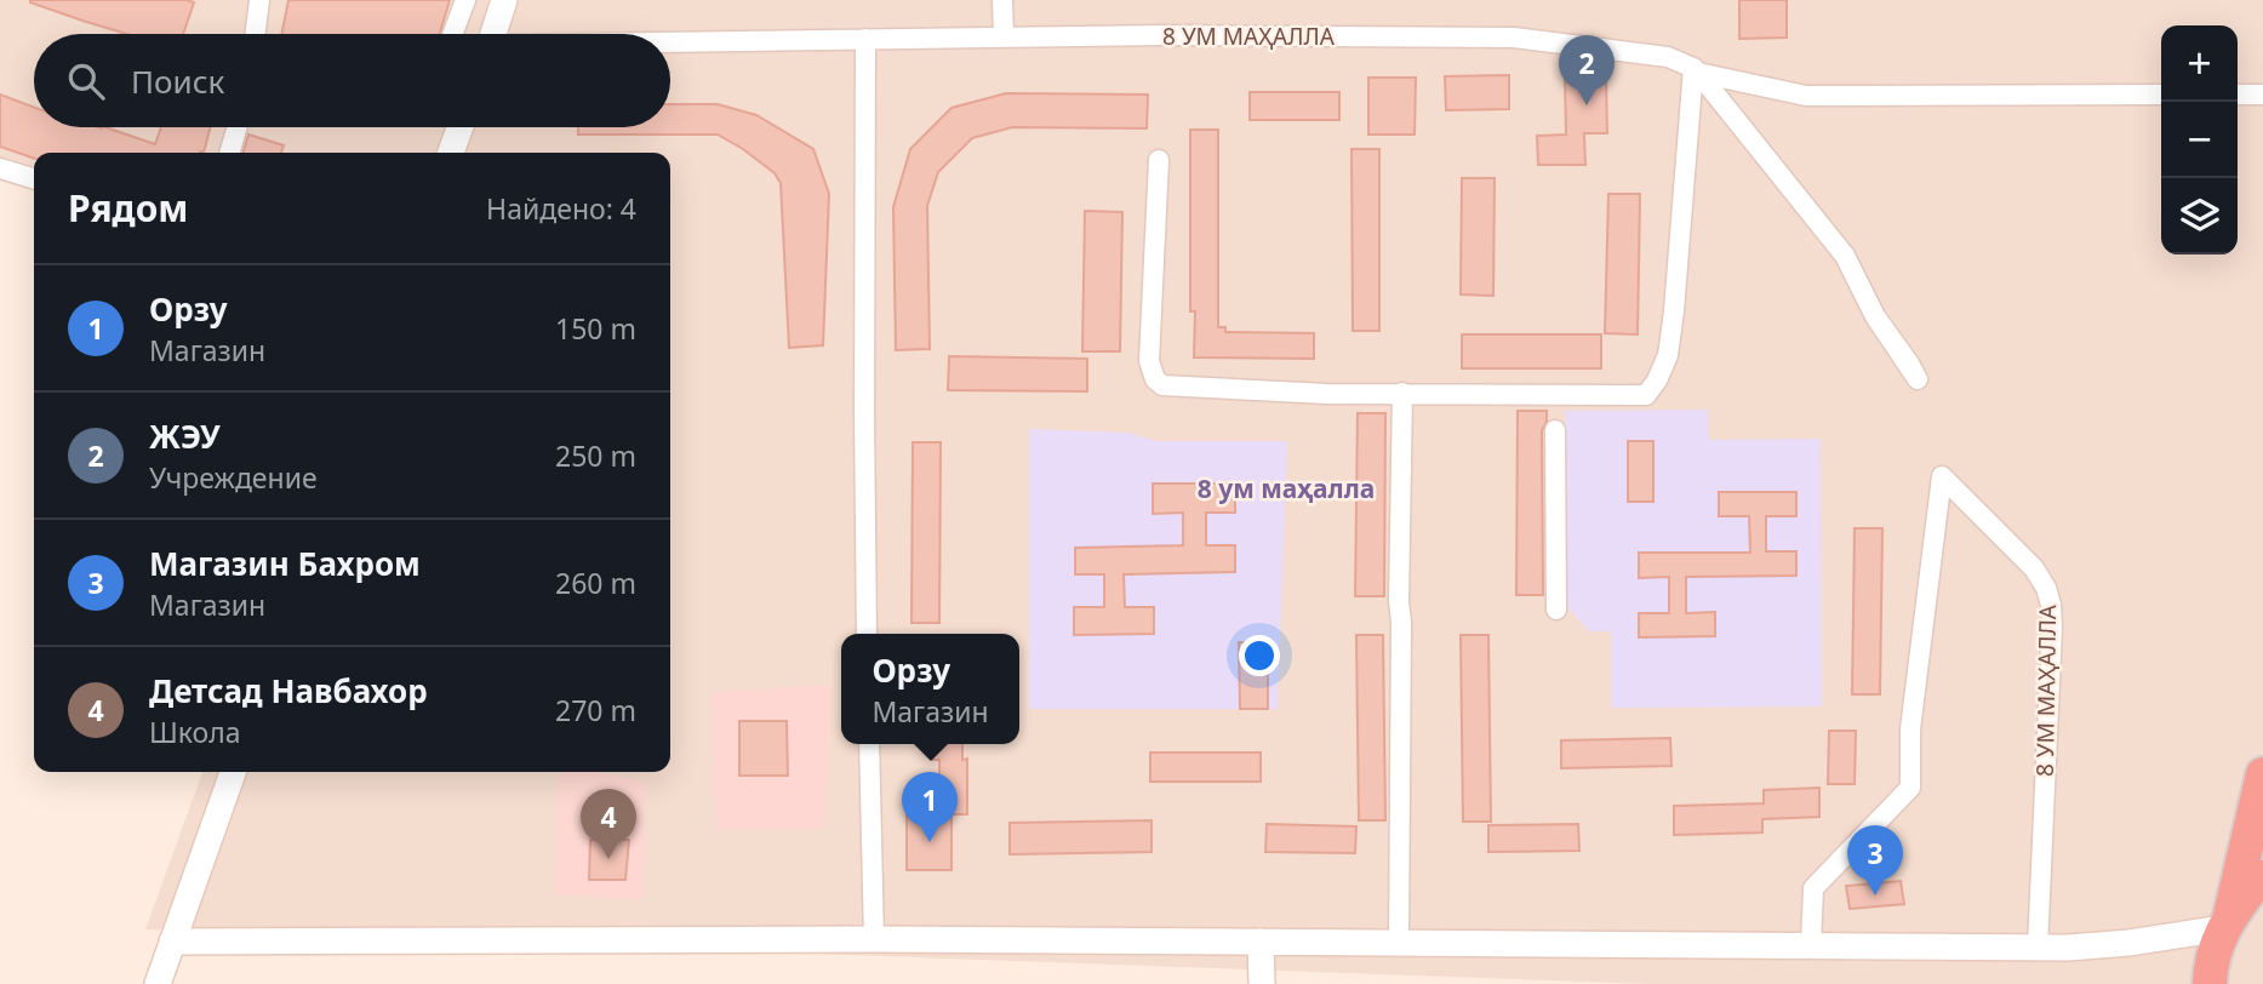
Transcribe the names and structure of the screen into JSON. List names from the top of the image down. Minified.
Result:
{"streets":{"street":["8 УМ МАҲАЛЛА"]},"districts":["8 ум маҳалла"],"page":{"map_buttons":["+","−"],"search":"Поиск","pins":["2","1","4","3"],"heading":["Рядом","Найдено: 4"],"list":[{"mark":"1","name":"Орзу","note":"Магазин","value":"150 m"},{"mark":"2","name":"ЖЭУ","note":"Учреждение","value":"250 m"},{"mark":"3","name":"Магазин Бахром","note":"Магазин","value":"260 m"},{"mark":"4","name":"Детсад Навбахор","note":"Школа","value":"270 m"}],"popup":["Орзу","Магазин"]}}
